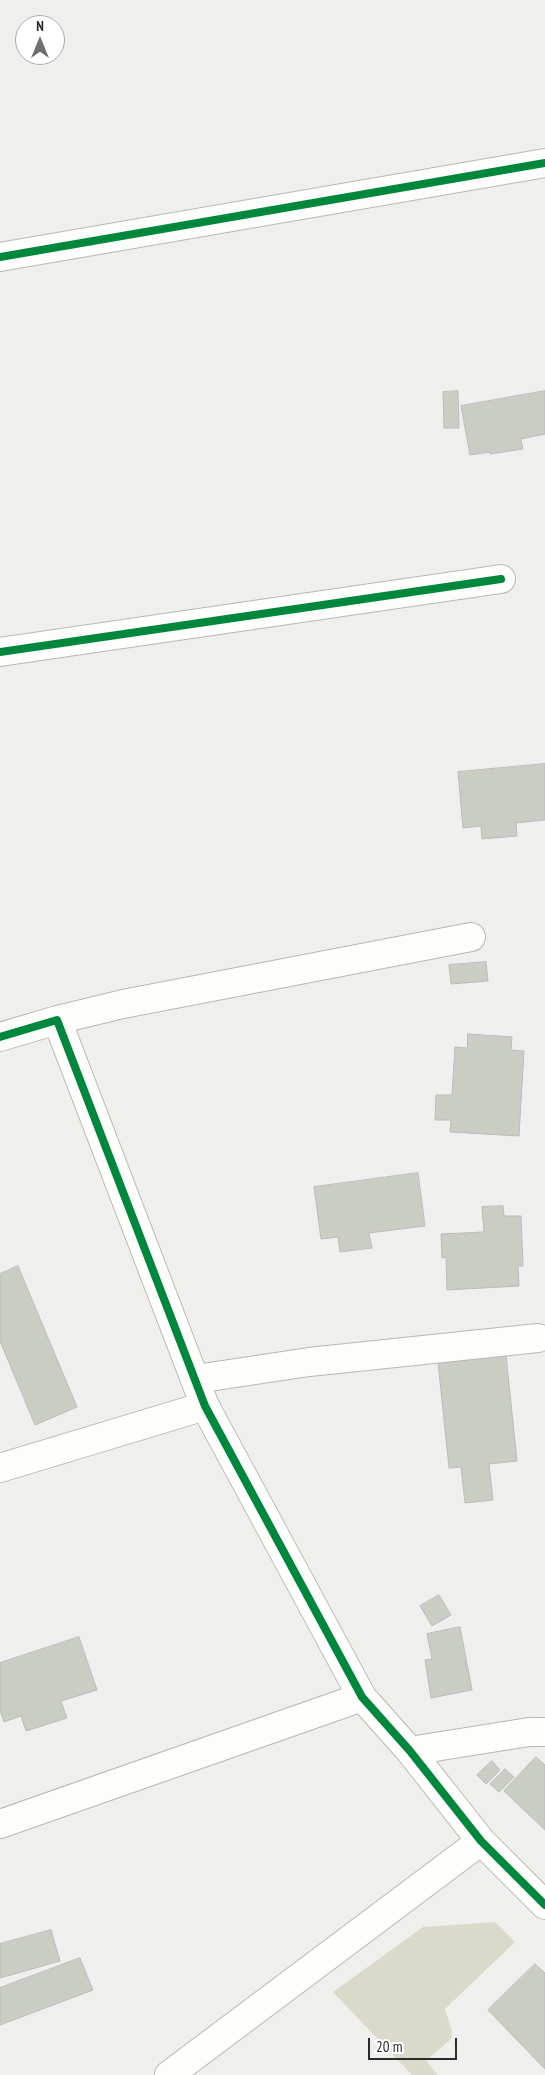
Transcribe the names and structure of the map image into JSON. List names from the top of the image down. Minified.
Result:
{"scale_bar":"20 m","north":"top"}
